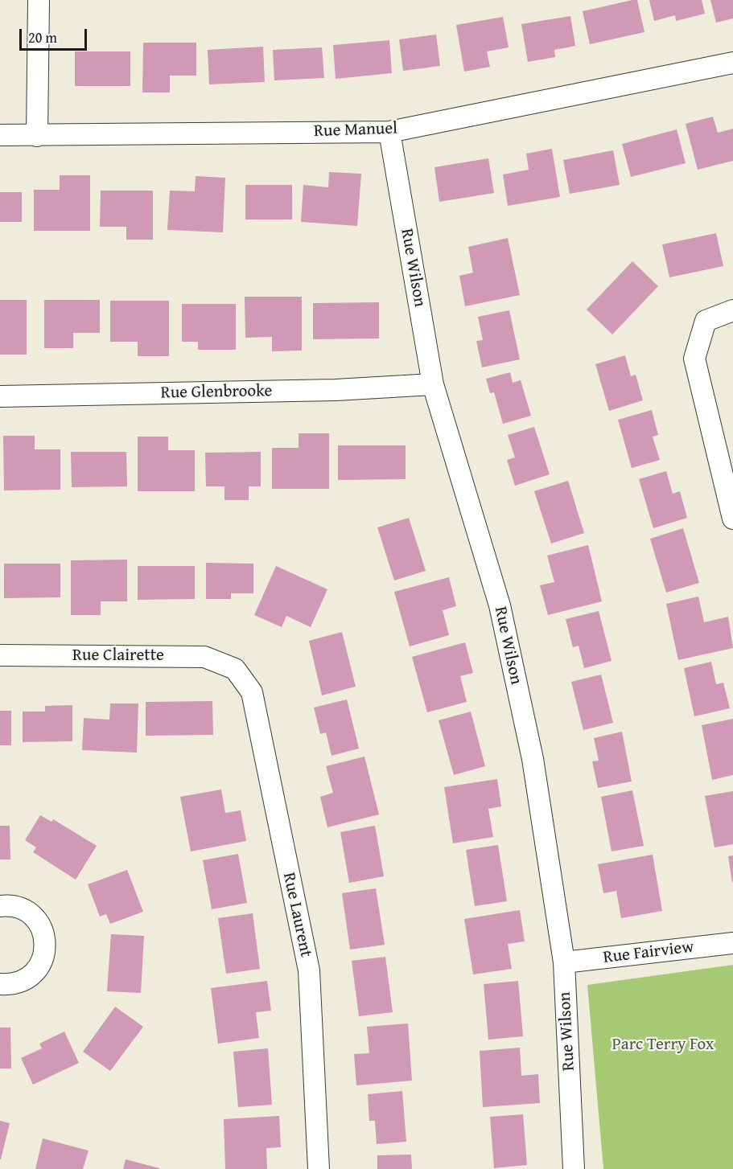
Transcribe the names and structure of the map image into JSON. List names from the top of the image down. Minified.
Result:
{"streets":{"street":["Rue Manuel","Rue Wilson","Rue Glenbrooke","Rue Clairette","Rue Laurent","Rue Fairview"]},"crossings":[["Rue Manuel","Rue Wilson"],["Rue Wilson","Rue Glenbrooke"],["Rue Wilson","Rue Fairview"],["Rue Clairette","Rue Laurent"]],"parks":["Parc Terry Fox"],"scale_bar":"20 m"}
